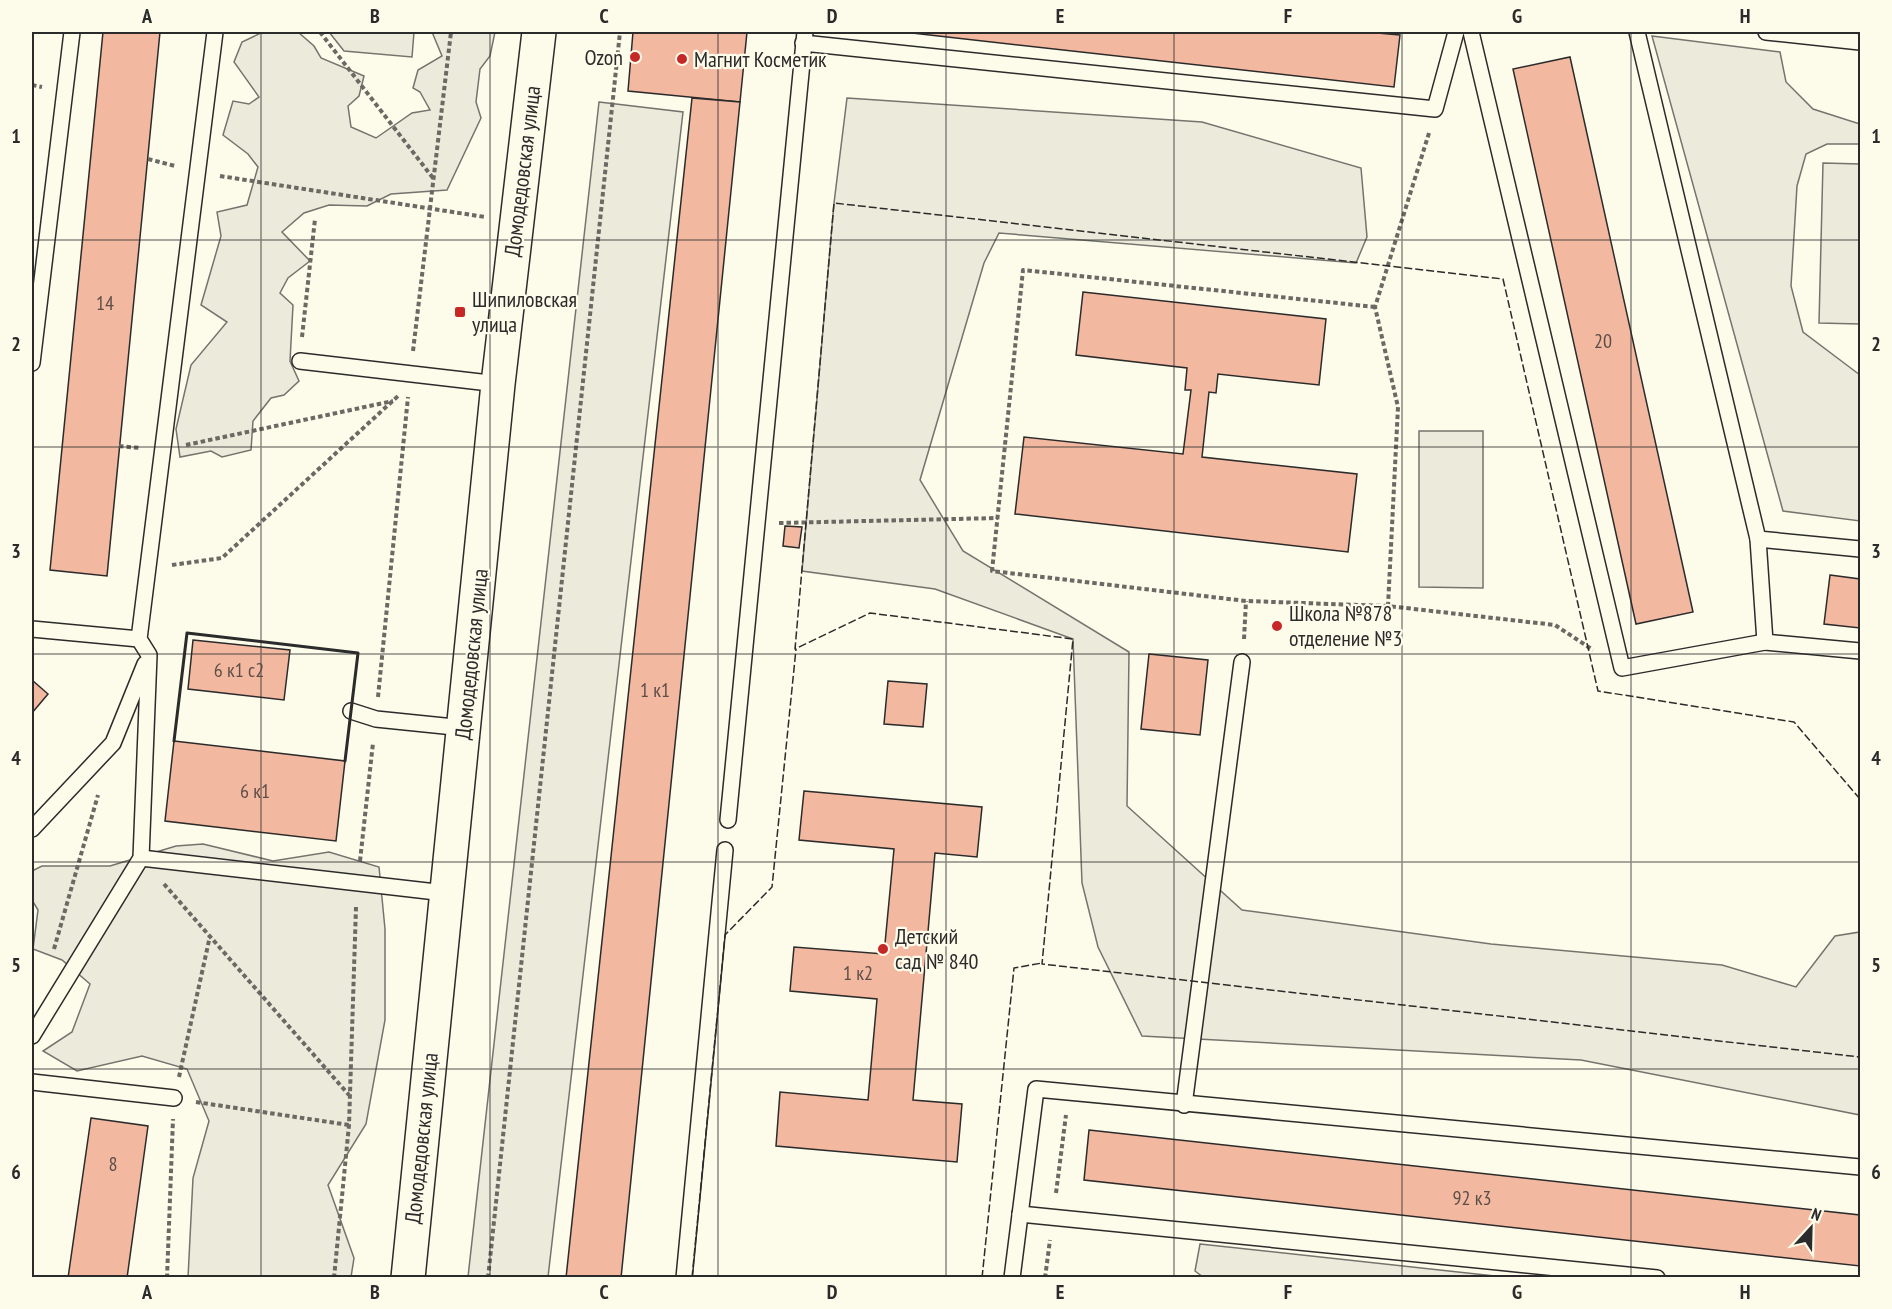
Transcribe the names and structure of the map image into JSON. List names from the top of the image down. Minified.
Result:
{"streets":{"street":["Домодедовская улица"]},"places":{"other":["Ozon","Магнит Косметик","Школа №878 отделение №3","Детский сад № 840"],"transit":["Шипиловская улица"]},"house_numbers":["14","20","6 к1 с2","1 к1","6 к1","1 к2","8","92 к3"],"north":"top","grid":{"columns":["A","B","C","D","E","F","G","H"],"rows":["1","2","3","4","5","6"]}}
